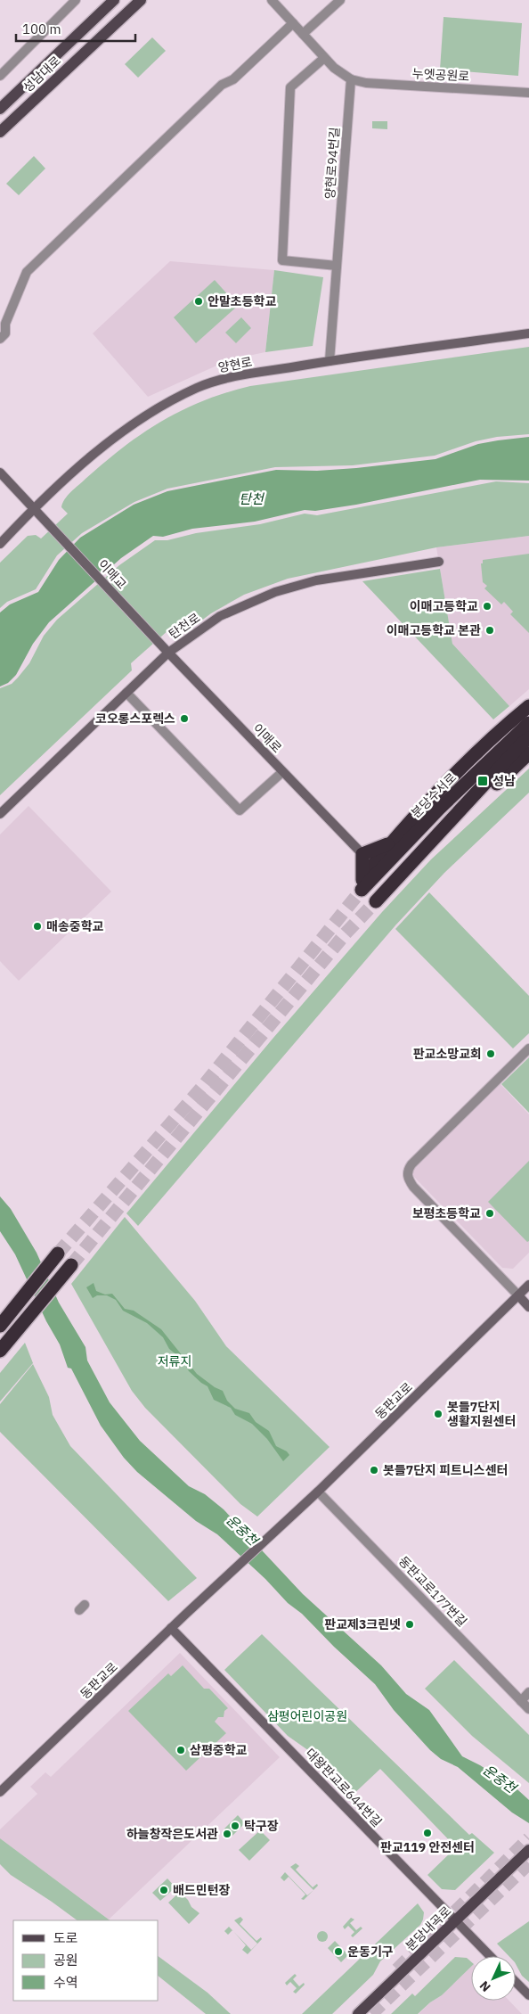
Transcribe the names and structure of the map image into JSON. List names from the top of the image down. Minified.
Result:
{"streets":{"highway":["분당수서로"],"main road":["성남대로","양현로","이매교","탄천로","이매로","동판교로","대왕판교로644번길","분당내곡로"],"street":["누엣공원로","양현로94번길","동판교로177번길"]},"crossings":[["누엣공원로","양현로94번길"],["양현로94번길","양현로"],["양현로","이매교"],["이매교","이매로"],["탄천로","이매로"],["동판교로","동판교로177번길"],["동판교로","대왕판교로644번길"],["대왕판교로644번길","분당내곡로"]],"water":["탄천","운중천"],"parks":["저류지","삼평어린이공원"],"places":{"other":["안말초등학교","이매고등학교","이매고등학교 본관","코오롱스포렉스","매송중학교","판교소망교회","보평초등학교","봇들7단지 생활지원센터","봇들7단지 피트니스센터","판교제3크린넷","삼평중학교","탁구장","판교119 안전센터","하늘창작은도서관","배드민턴장","운동기구"],"transit":["성남"]},"legend":["도로","공원","수역"],"scale_bar":"100 m","north":"bottom left"}
